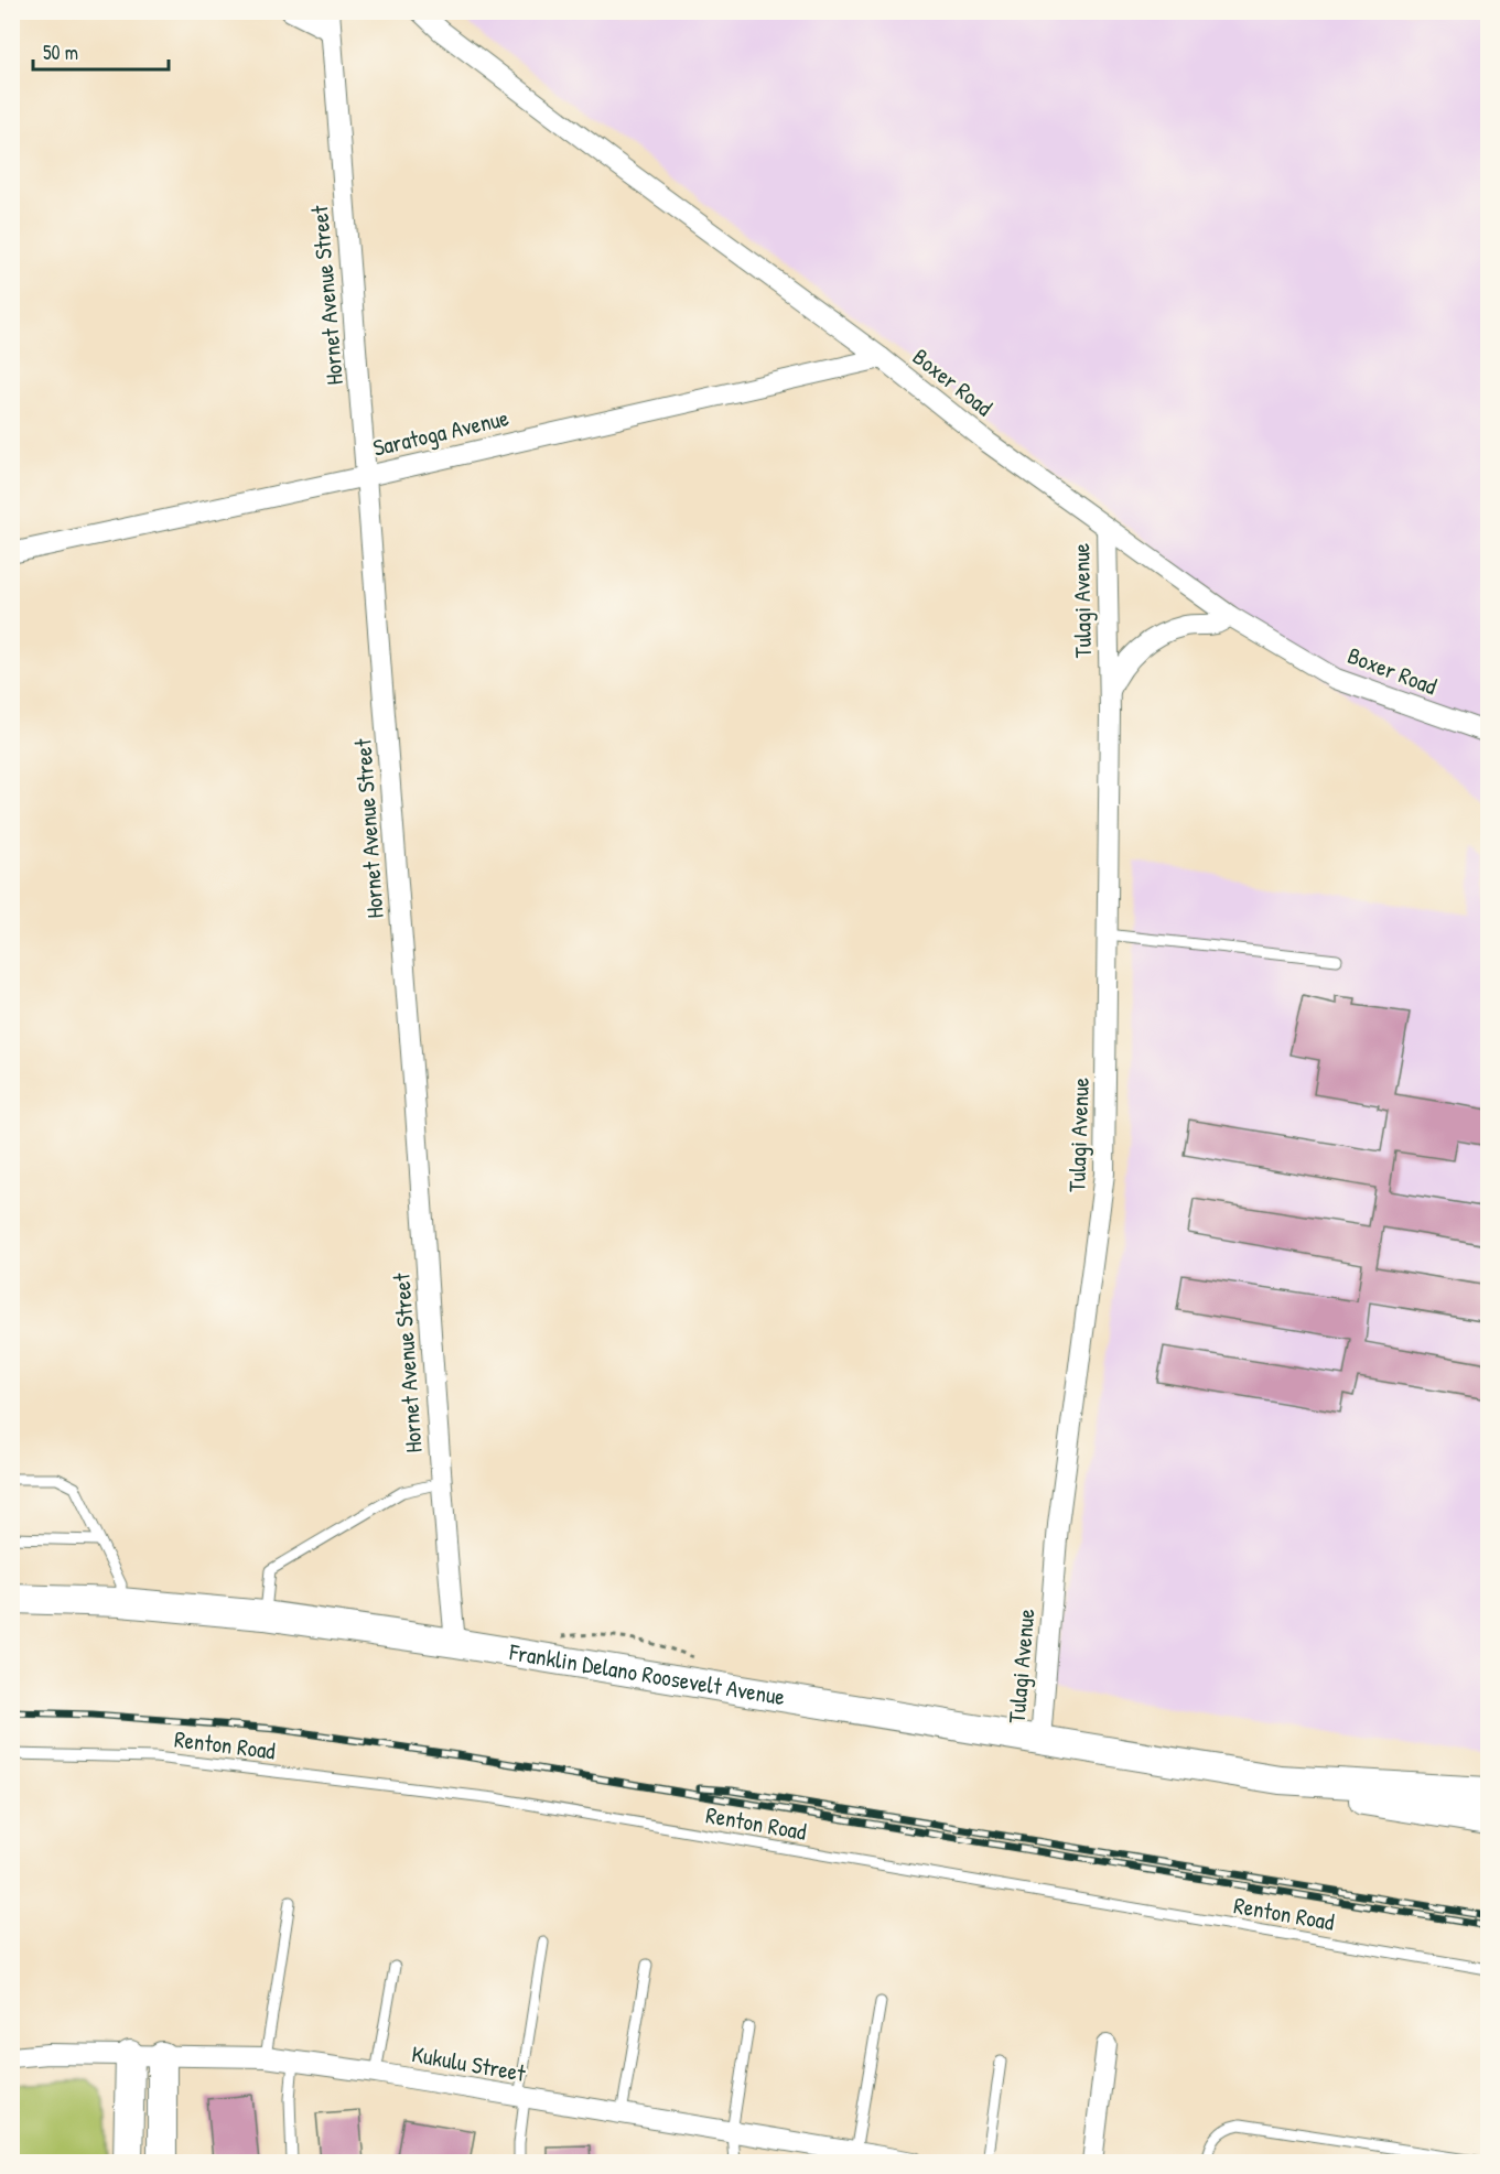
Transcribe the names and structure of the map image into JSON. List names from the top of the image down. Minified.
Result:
{"streets":{"main road":["Franklin Delano Roosevelt Avenue"],"street":["Hornet Avenue Street","Boxer Road","Saratoga Avenue","Tulagi Avenue","Kukulu Street"],"lane":["Renton Road"]},"crossings":[["Hornet Avenue Street","Saratoga Avenue"],["Hornet Avenue Street","Franklin Delano Roosevelt Avenue"],["Boxer Road","Saratoga Avenue"],["Boxer Road","Tulagi Avenue"],["Tulagi Avenue","Franklin Delano Roosevelt Avenue"]],"scale_bar":"50 m"}
